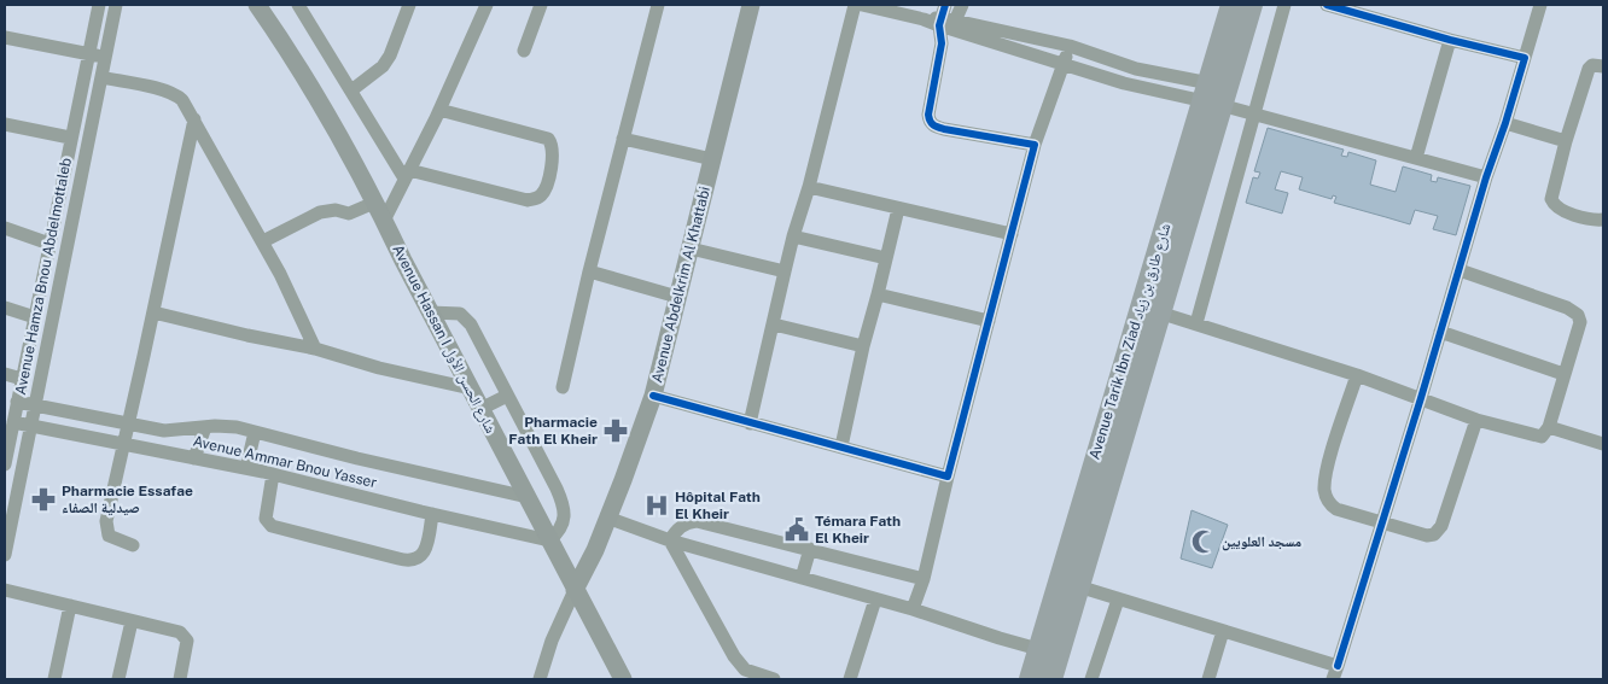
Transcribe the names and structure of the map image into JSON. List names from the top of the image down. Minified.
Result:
{"streets":{"main road":["Avenue Abdelkrim Al Khattabi","Avenue Hassan I شارع الحسن الأول","Avenue Tarik Ibn Ziad شارع طارق بن زياد"],"street":["Avenue Hamza Bnou Abdelmottaleb","Avenue Ammar Bnou Yasser"]},"crossings":[["Avenue Hamza Bnou Abdelmottaleb","Avenue Ammar Bnou Yasser"],["Avenue Abdelkrim Al Khattabi","Avenue Hassan I شارع الحسن الأول"],["Avenue Hassan I شارع الحسن الأول","Avenue Ammar Bnou Yasser"]],"places":{"pharmacy":["Pharmacie Fath El Kheir","Pharmacie Essafae صيدلية الصفاء"],"hospital":["Hôpital Fath El Kheir"],"public building":["Témara Fath El Kheir"],"mosque":["مسجد العلويين"]}}
